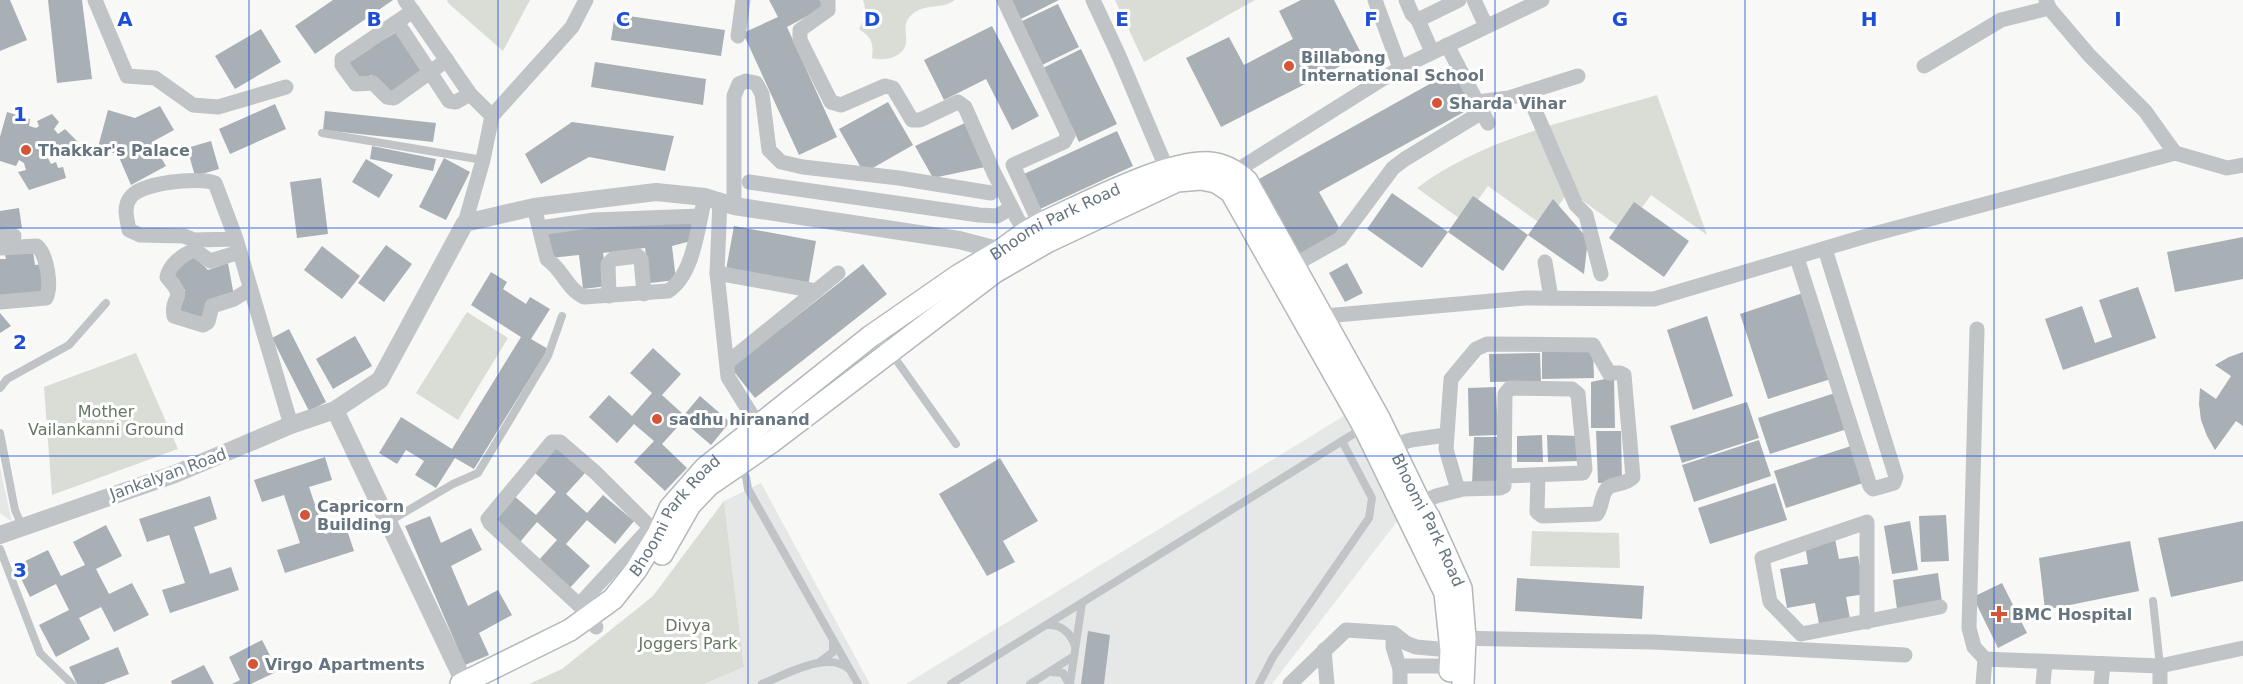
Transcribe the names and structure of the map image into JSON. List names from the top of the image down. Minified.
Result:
{"streets":{"main road":["Bhoomi Park Road"],"street":["Jankalyan Road"]},"parks":["Mother Vailankanni Ground","Divya Joggers Park"],"places":{"other":["Billabong International School","Sharda Vihar","Thakkar's Palace","sadhu hiranand","Capricorn Building","Virgo Apartments"],"health":["BMC Hospital"]},"grid":{"columns":["A","B","C","D","E","F","G","H","I"],"rows":["1","2","3"]}}
